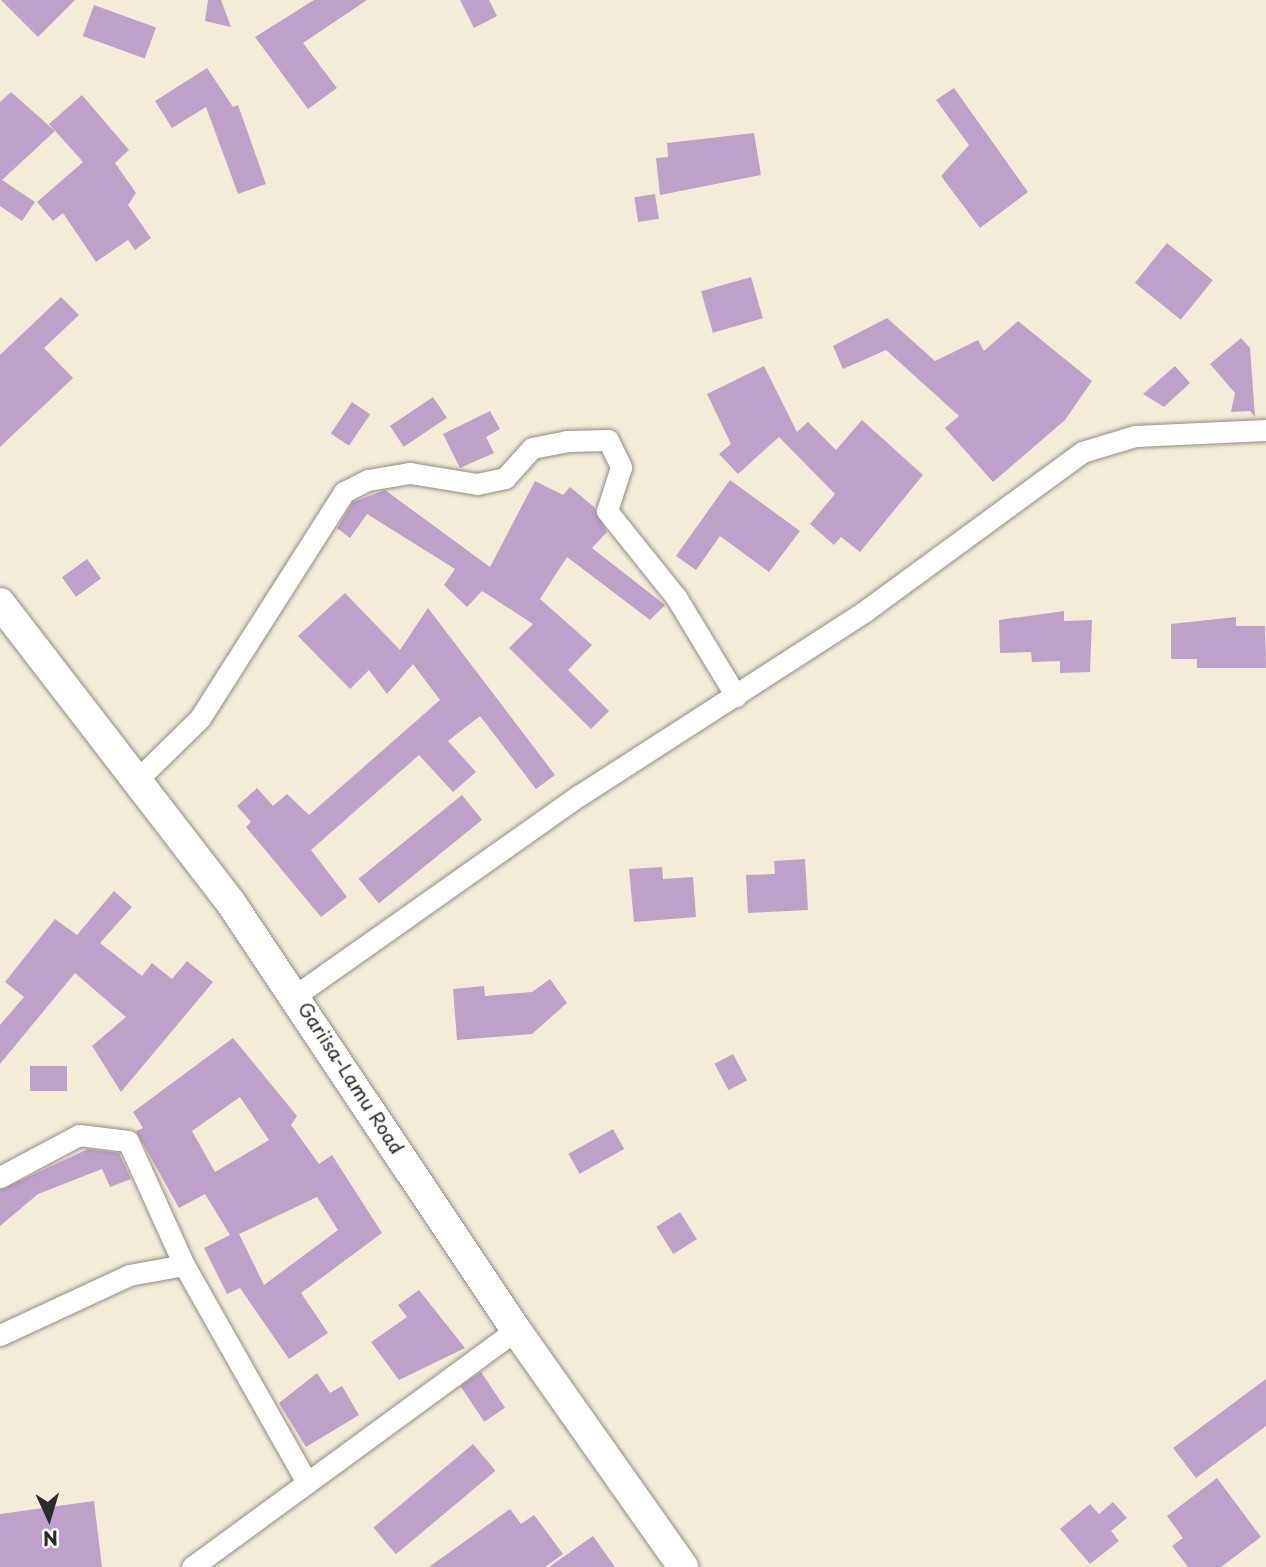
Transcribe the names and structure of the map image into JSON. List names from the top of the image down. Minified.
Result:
{"streets":{"street":["Gariisa-Lamu Road"]},"north":"bottom"}
